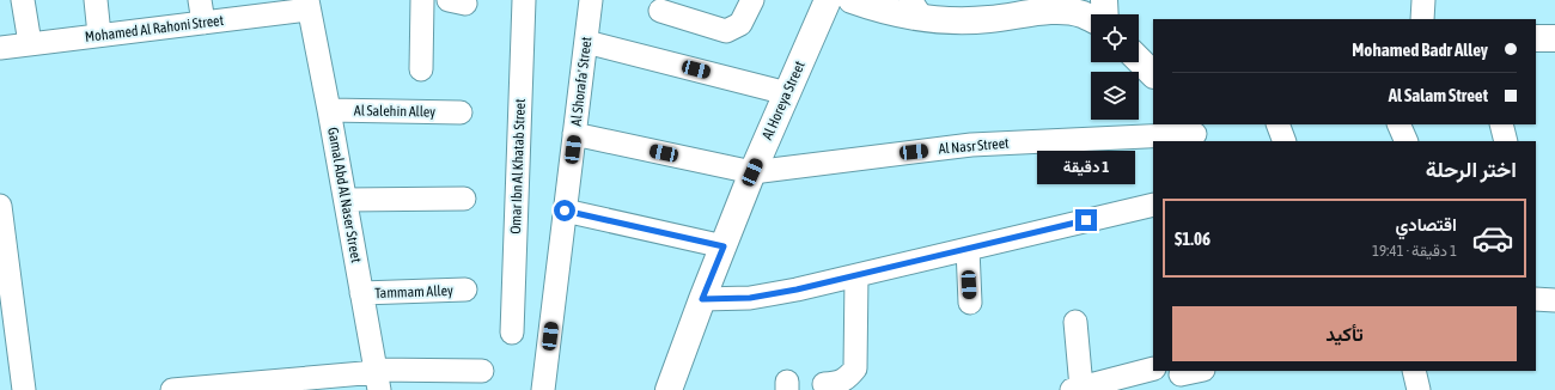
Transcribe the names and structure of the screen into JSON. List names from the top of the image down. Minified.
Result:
{"streets":{"street":["Mohamed Al Rahoni Street","Al Shorafa' Street","Al Horeya Street","Al Salehin Alley","Al Nasr Street","Omar Ibn Al Khatab Street","Gamal Abd Al Naser Street","Tammam Alley"]},"crossings":[["Mohamed Al Rahoni Street","Gamal Abd Al Naser Street"],["Al Shorafa' Street","Al Nasr Street"],["Al Horeya Street","Al Nasr Street"],["Al Salehin Alley","Gamal Abd Al Naser Street"],["Gamal Abd Al Naser Street","Tammam Alley"]],"page":{"banner":["Mohamed Badr Alley","Al Salam Street"],"heading":"اختر الرحلة","bubble":"1 دقيقة","list":[{"name":"اقتصادي","note":"1 دقيقة · 19:41","value":"$1.06"}],"buttons":"تأكيد"}}
